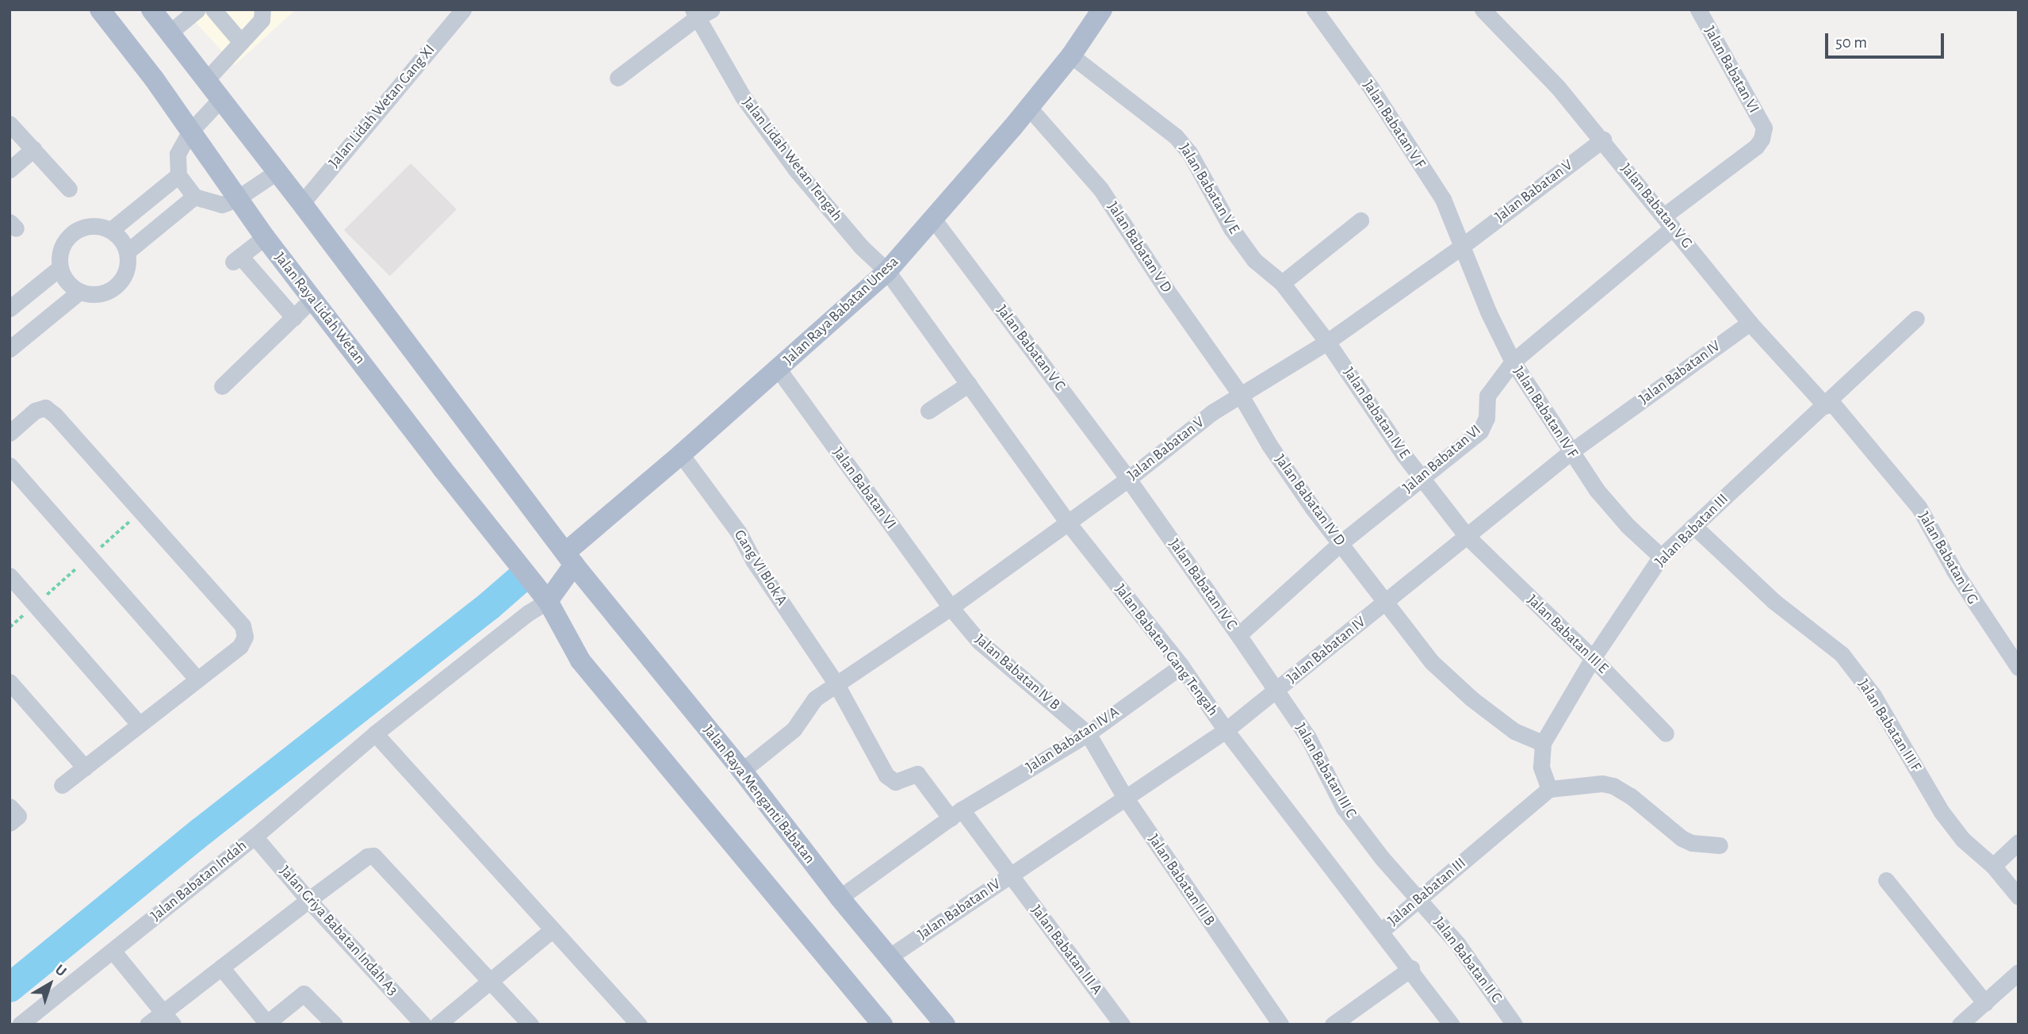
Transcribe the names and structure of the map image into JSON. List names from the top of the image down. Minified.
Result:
{"streets":{"main road":["Jalan Raya Lidah Wetan","Jalan Raya Babatan Unesa","Jalan Raya Menganti Babatan"],"street":["Jalan Babatan VI","Jalan Lidah Wetan Gang XI","Jalan Babatan V F","Jalan Lidah Wetan Tengah","Jalan Babatan V E","Jalan Babatan V","Jalan Babatan V G","Jalan Babatan V D","Jalan Babatan V C","Jalan Babatan IV","Jalan Babatan IV F","Jalan Babatan IV E","Jalan Babatan IV D","Jalan Babatan III","Gang VI Blok A","Jalan Babatan IV C","Jalan Babatan III E","Jalan Babatan Gang Tengah","Jalan Babatan IV B","Jalan Babatan III F","Jalan Babatan IV A","Jalan Babatan III C","Jalan Babatan III B","Jalan Babatan Indah","Jalan Griya Babatan Indah A3","Jalan Babatan III A","Jalan Babatan II C"]},"crossings":[["Jalan Babatan VI","Jalan Babatan V"],["Jalan Babatan VI","Jalan Babatan V G"],["Jalan Babatan VI","Jalan Raya Babatan Unesa"],["Jalan Babatan VI","Jalan Babatan IV F"],["Jalan Babatan VI","Jalan Babatan IV E"],["Jalan Babatan VI","Jalan Babatan IV D"],["Jalan Babatan VI","Jalan Babatan IV C"],["Jalan Babatan VI","Jalan Babatan IV B"],["Jalan Babatan V F","Jalan Babatan V"],["Jalan Babatan V F","Jalan Babatan IV F"],["Jalan Lidah Wetan Tengah","Jalan Raya Babatan Unesa"],["Jalan Lidah Wetan Tengah","Jalan Babatan Gang Tengah"],["Jalan Babatan V E","Jalan Babatan V"],["Jalan Babatan V E","Jalan Raya Babatan Unesa"],["Jalan Babatan V E","Jalan Babatan IV E"],["Jalan Babatan V","Jalan Babatan V G"],["Jalan Babatan V","Jalan Babatan V D"],["Jalan Babatan V","Jalan Babatan V C"],["Jalan Babatan V","Jalan Babatan IV F"],["Jalan Babatan V","Jalan Babatan IV E"],["Jalan Babatan V","Jalan Babatan IV D"],["Jalan Babatan V","Gang VI Blok A"],["Jalan Babatan V","Jalan Babatan IV C"],["Jalan Babatan V","Jalan Babatan Gang Tengah"],["Jalan Babatan V","Jalan Babatan IV B"],["Jalan Babatan V","Jalan Raya Menganti Babatan"],["Jalan Babatan V G","Jalan Babatan IV"],["Jalan Babatan V G","Jalan Babatan III"],["Jalan Babatan V D","Jalan Raya Babatan Unesa"],["Jalan Babatan V D","Jalan Babatan IV D"],["Jalan Raya Lidah Wetan","Jalan Babatan Indah"],["Jalan Raya Babatan Unesa","Jalan Babatan V C"],["Jalan Raya Babatan Unesa","Gang VI Blok A"],["Jalan Raya Babatan Unesa","Jalan Babatan Gang Tengah"],["Jalan Raya Babatan Unesa","Jalan Raya Menganti Babatan"],["Jalan Babatan V C","Jalan Babatan IV C"],["Jalan Babatan IV","Jalan Babatan IV F"],["Jalan Babatan IV","Jalan Babatan IV E"],["Jalan Babatan IV","Jalan Babatan IV D"],["Jalan Babatan IV","Jalan Babatan IV C"],["Jalan Babatan IV","Jalan Babatan III E"],["Jalan Babatan IV","Jalan Babatan Gang Tengah"],["Jalan Babatan IV","Jalan Babatan III C"],["Jalan Babatan IV","Jalan Raya Menganti Babatan"],["Jalan Babatan IV","Jalan Babatan III B"],["Jalan Babatan IV","Jalan Babatan III A"],["Jalan Babatan IV F","Jalan Babatan III"],["Jalan Babatan IV E","Jalan Babatan III E"],["Jalan Babatan IV D","Jalan Babatan III"],["Jalan Babatan III","Jalan Babatan III E"],["Jalan Babatan III","Jalan Babatan Gang Tengah"],["Jalan Babatan III","Jalan Babatan III F"],["Jalan Babatan III","Jalan Babatan III C"],["Jalan Babatan III","Jalan Babatan II C"],["Jalan Babatan IV C","Jalan Babatan III C"],["Jalan Babatan Gang Tengah","Jalan Babatan IV A"],["Jalan Babatan IV B","Jalan Babatan IV A"],["Jalan Babatan IV B","Jalan Babatan III B"],["Jalan Babatan IV A","Jalan Raya Menganti Babatan"],["Jalan Babatan IV A","Jalan Babatan III B"],["Jalan Babatan III C","Jalan Babatan II C"],["Jalan Babatan Indah","Jalan Griya Babatan Indah A3"]],"scale_bar":"50 m","north":"top right"}
